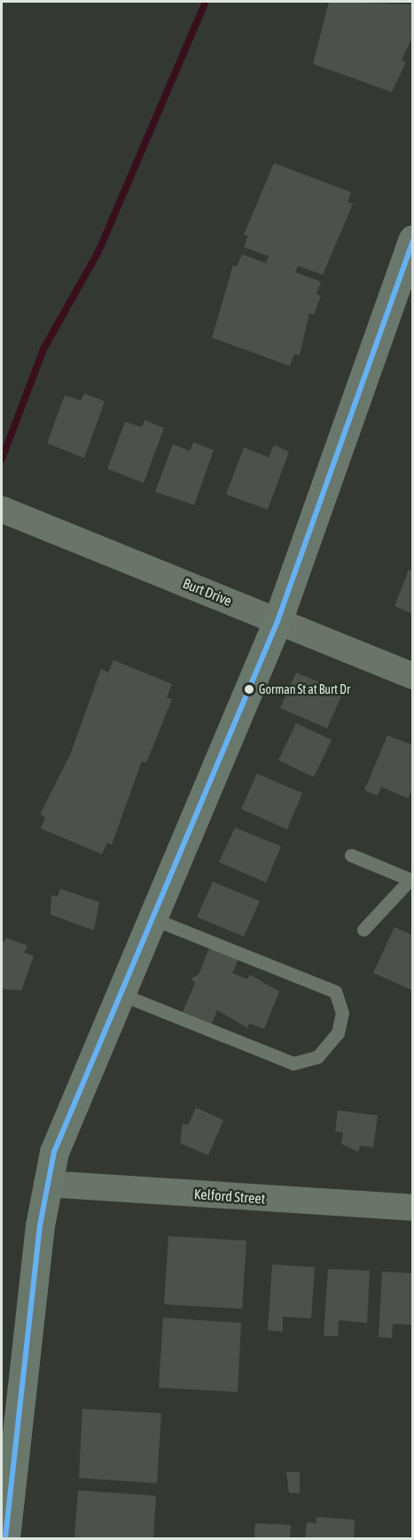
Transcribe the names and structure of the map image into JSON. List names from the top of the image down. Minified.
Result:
{"streets":{"street":["Burt Drive","Kelford Street"]},"places":["Gorman St at Burt Dr"]}
